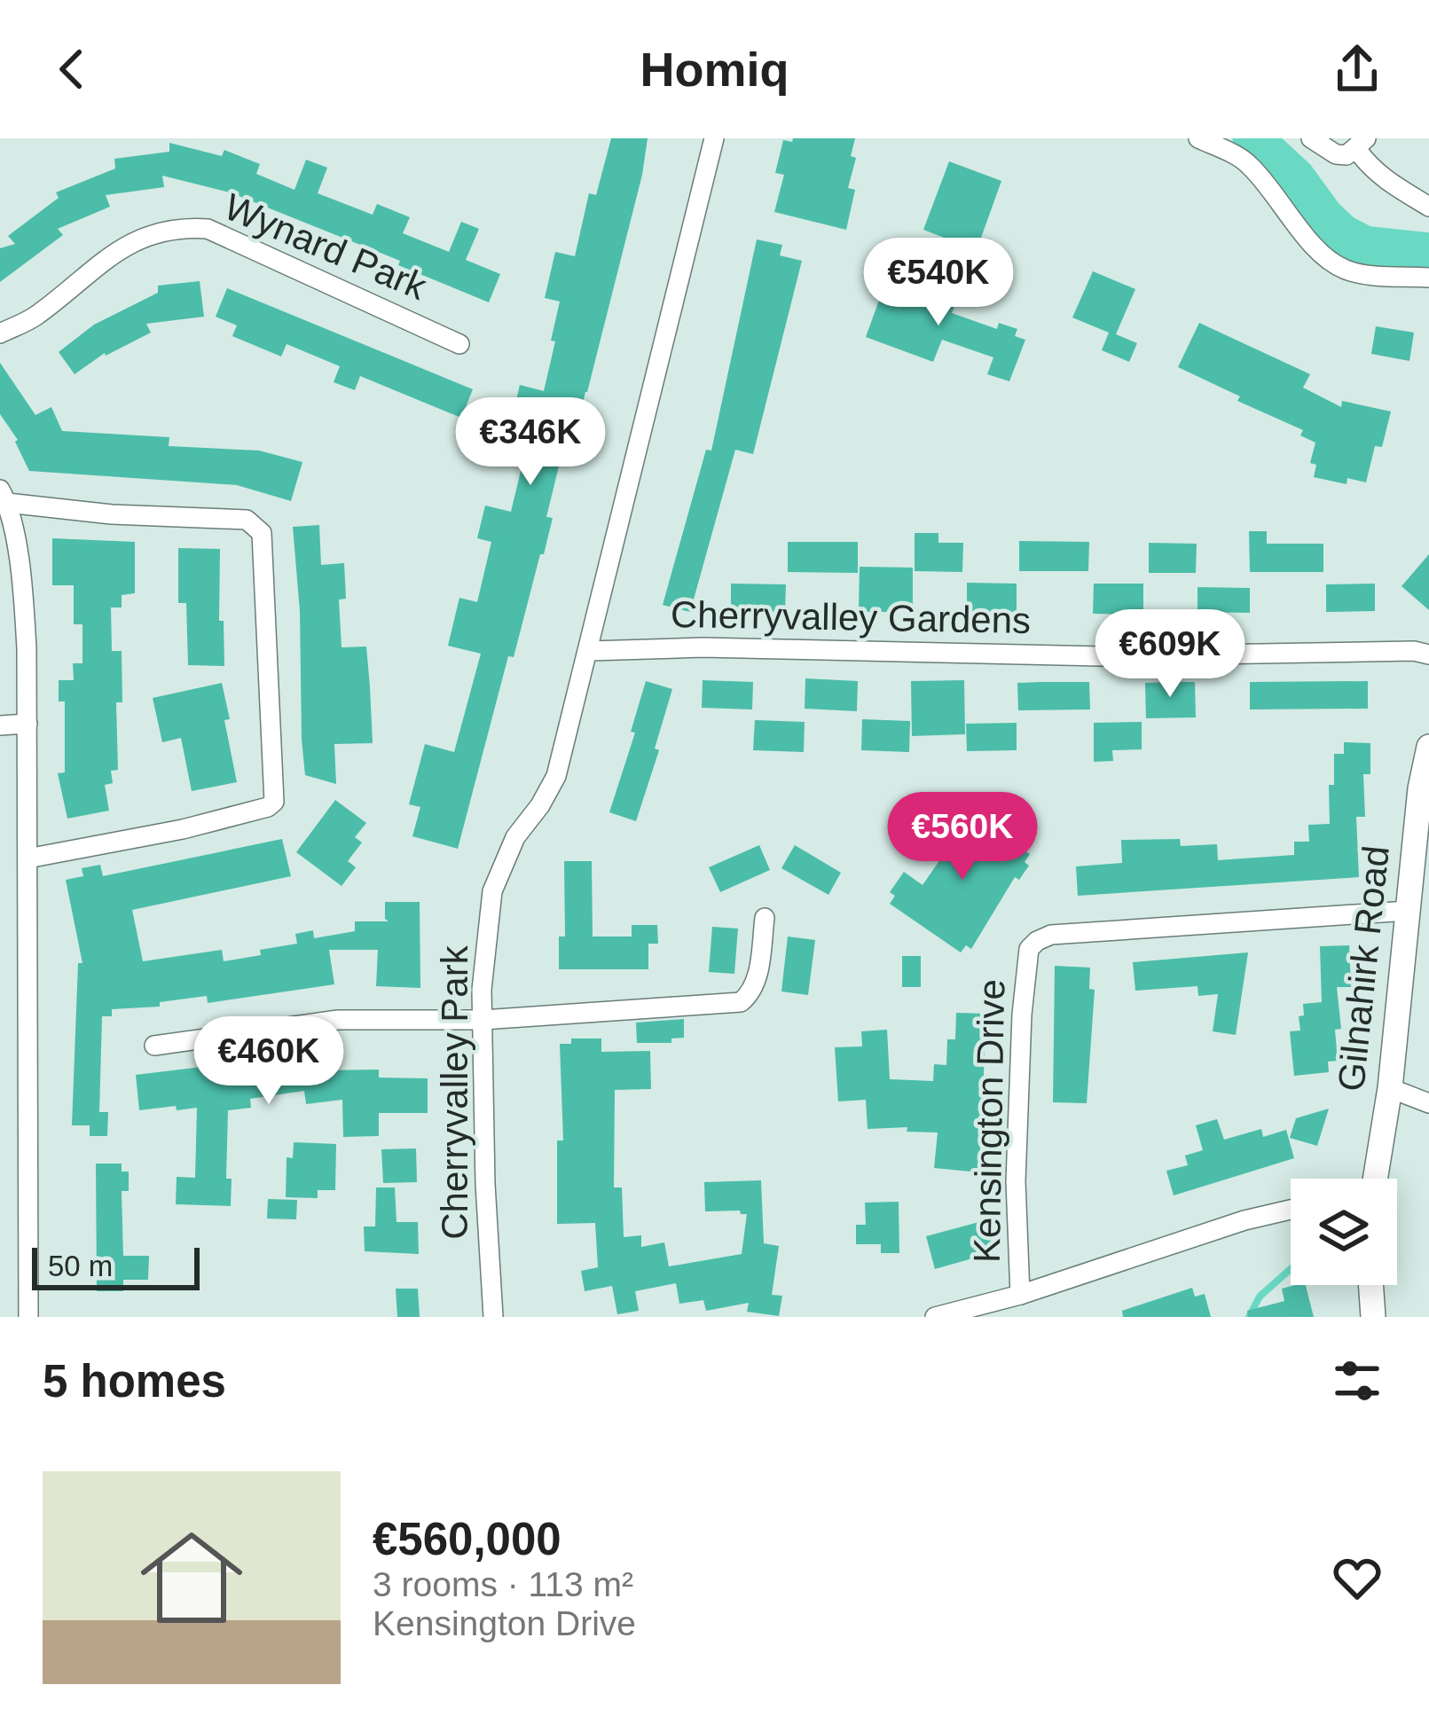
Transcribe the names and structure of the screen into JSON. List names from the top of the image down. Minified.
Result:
{"streets":{"street":["Wynard Park","Cherryvalley Gardens","Gilnahirk Road","Cherryvalley Park","Kensington Drive"]},"crossings":[["Cherryvalley Gardens","Cherryvalley Park"],["Gilnahirk Road","Kensington Drive"]],"scale_bar":"50 m","page":{"header":"Homiq","price":["€540K","€346K","€609K","€560K","€460K"],"scale":"50 m","heading":"5 homes","list":[{"name":"€560,000","note":"3 rooms · 113 m² · Kensington Drive"}]}}
